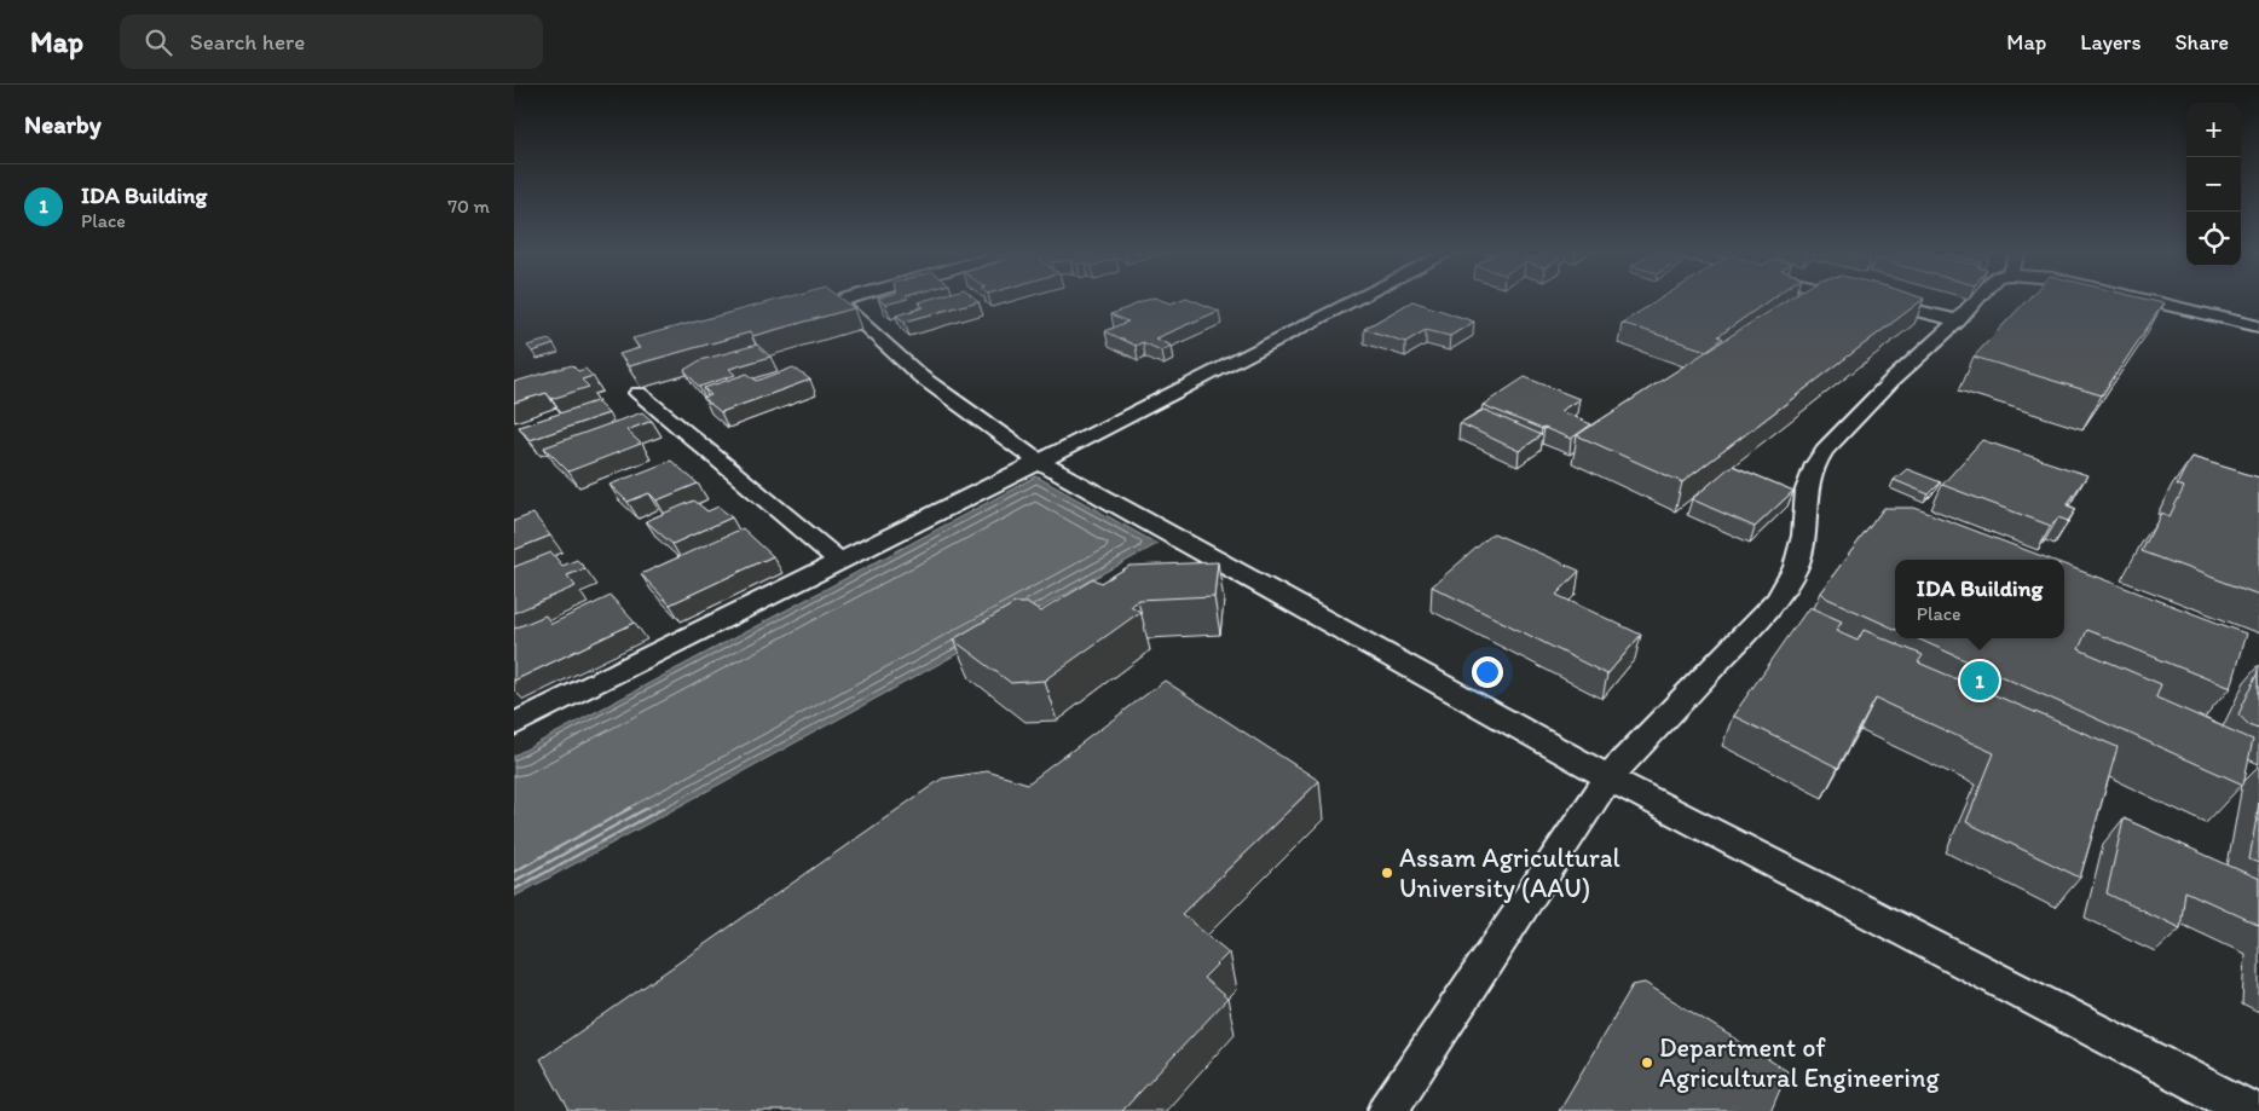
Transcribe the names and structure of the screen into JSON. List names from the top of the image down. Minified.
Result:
{"places":["Assam Agricultural University (AAU)","Department of Agricultural Engineering"],"page":{"header":"Map","search":"Search here","nav":["Map","Layers","Share"],"heading":"Nearby","map_buttons":["+","−"],"list":[{"mark":"1","name":"IDA Building","note":"Place","value":"70 m"}],"popup":["IDA Building","Place"],"pins":"1"}}
